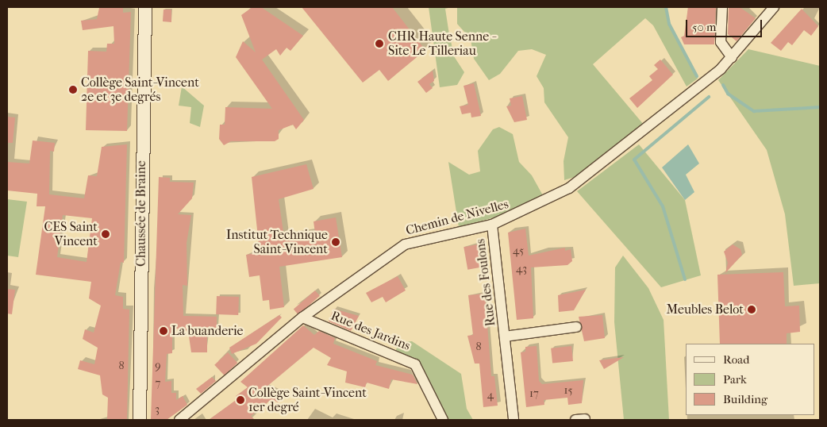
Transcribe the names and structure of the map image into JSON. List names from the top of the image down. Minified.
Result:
{"streets":{"street":["Chaussée de Braine","Chemin de Nivelles","Rue des Foulons","Rue des Jardins"]},"crossings":[["Chemin de Nivelles","Rue des Foulons"],["Chemin de Nivelles","Rue des Jardins"]],"places":["CHR Haute Senne - Site Le Tilleriau","Collège Saint-Vincent 2e et 3e degrés","CES Saint Vincent","Institut Technique Saint-Vincent","Meubles Belot","La buanderie","Collège Saint-Vincent 1er degré"],"house_numbers":["45","43","8","8","9","7","15","17","4","3"],"legend":["Road","Park","Building"],"scale_bar":"50 m"}
